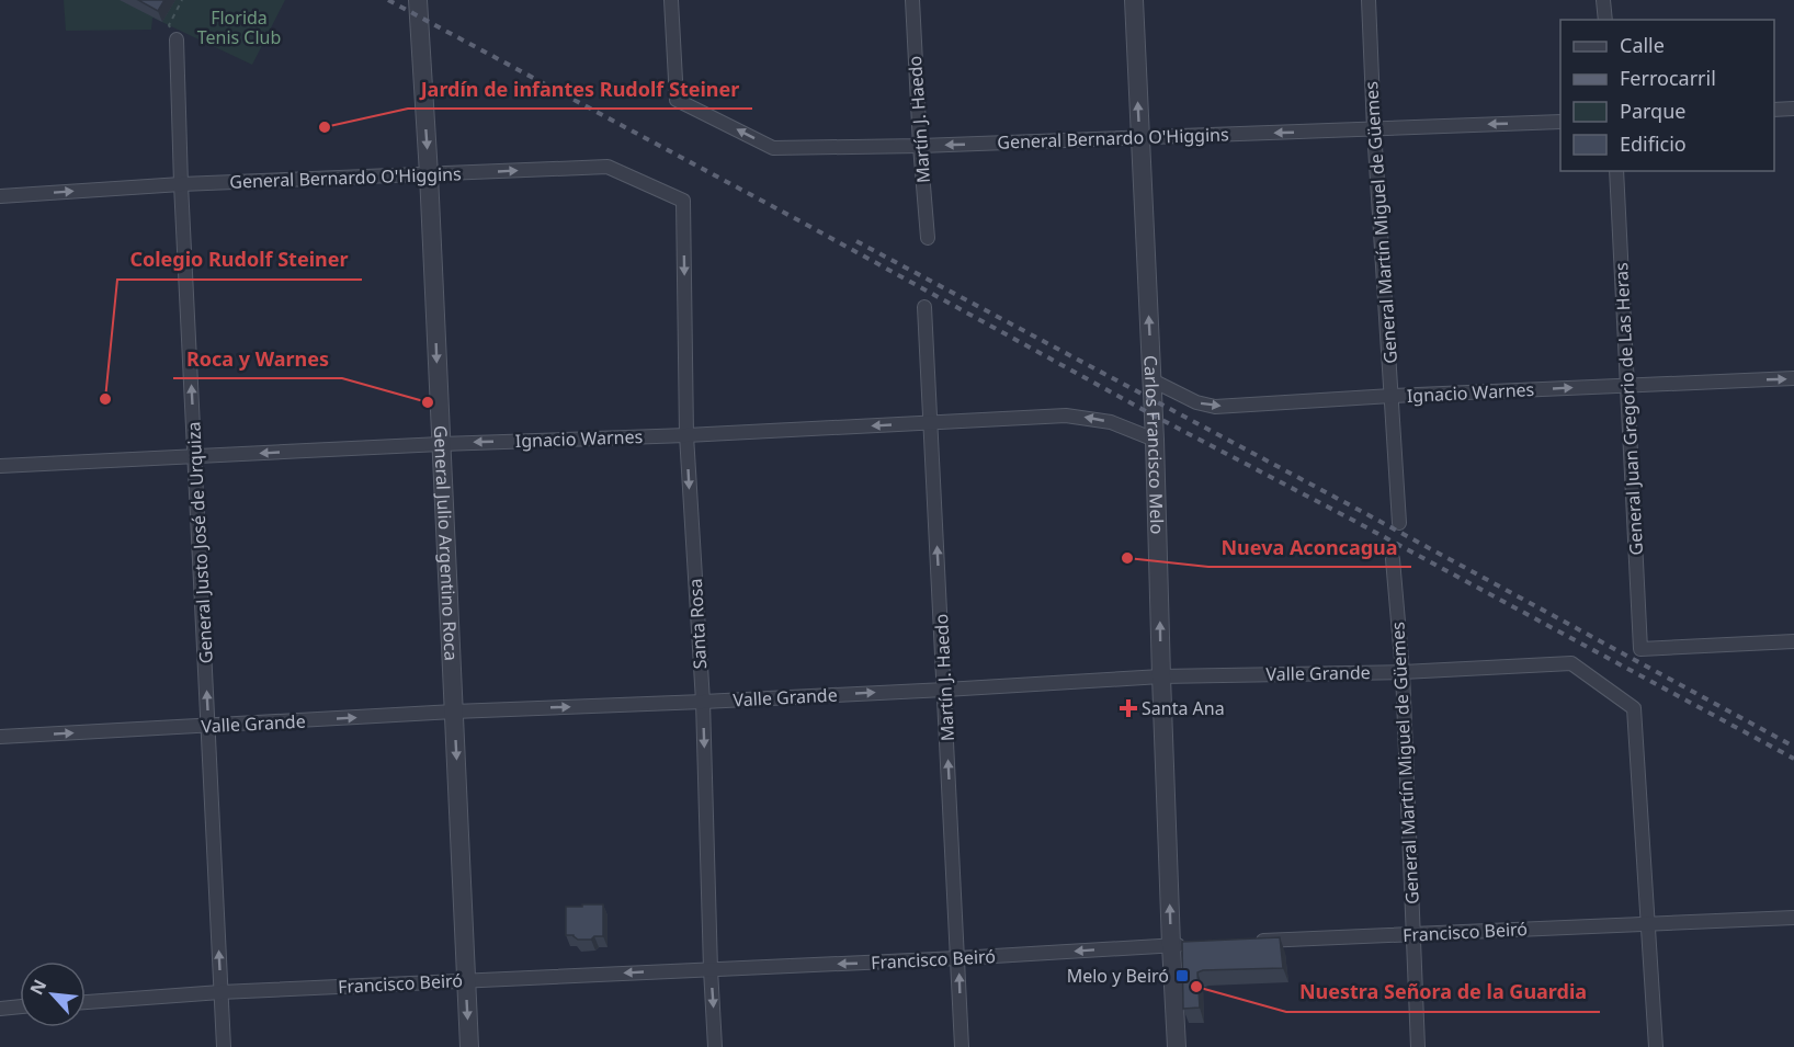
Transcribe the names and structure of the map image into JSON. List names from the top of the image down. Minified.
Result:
{"streets":{"street":["Martín J. Haedo","General Bernardo O'Higgins","General Martín Miguel de Güemes","Ignacio Warnes","General Juan Gregorio de Las Heras","Carlos Francisco Melo","General Justo José de Urquiza","General Julio Argentino Roca","Santa Rosa","Valle Grande","Francisco Beiró"]},"crossings":[["Martín J. Haedo","General Bernardo O'Higgins"],["Martín J. Haedo","Ignacio Warnes"],["Martín J. Haedo","Valle Grande"],["Martín J. Haedo","Francisco Beiró"],["General Bernardo O'Higgins","General Martín Miguel de Güemes"],["General Bernardo O'Higgins","Carlos Francisco Melo"],["General Bernardo O'Higgins","General Justo José de Urquiza"],["General Bernardo O'Higgins","General Julio Argentino Roca"],["General Bernardo O'Higgins","Santa Rosa"],["General Martín Miguel de Güemes","Ignacio Warnes"],["General Martín Miguel de Güemes","Valle Grande"],["General Martín Miguel de Güemes","Francisco Beiró"],["Ignacio Warnes","General Juan Gregorio de Las Heras"],["Ignacio Warnes","Carlos Francisco Melo"],["Ignacio Warnes","General Justo José de Urquiza"],["Ignacio Warnes","General Julio Argentino Roca"],["Ignacio Warnes","Santa Rosa"],["Carlos Francisco Melo","Valle Grande"],["Carlos Francisco Melo","Francisco Beiró"],["General Justo José de Urquiza","Valle Grande"],["General Justo José de Urquiza","Francisco Beiró"],["General Julio Argentino Roca","Valle Grande"],["General Julio Argentino Roca","Francisco Beiró"],["Santa Rosa","Valle Grande"],["Santa Rosa","Francisco Beiró"],["Valle Grande","Francisco Beiró"]],"one_way":["Martín J. Haedo","Carlos Francisco Melo","General Justo José de Urquiza","General Julio Argentino Roca","Santa Rosa","Valle Grande","Francisco Beiró"],"parks":["Florida Tenis Club"],"places":{"other":["Jardín de infantes Rudolf Steiner","Colegio Rudolf Steiner","Roca y Warnes","Nueva Aconcagua","Nuestra Señora de la Guardia"],"health":["Santa Ana"],"transit":["Melo y Beiró"]},"legend":["Calle","Ferrocarril","Parque","Edificio"],"north":"top left"}
